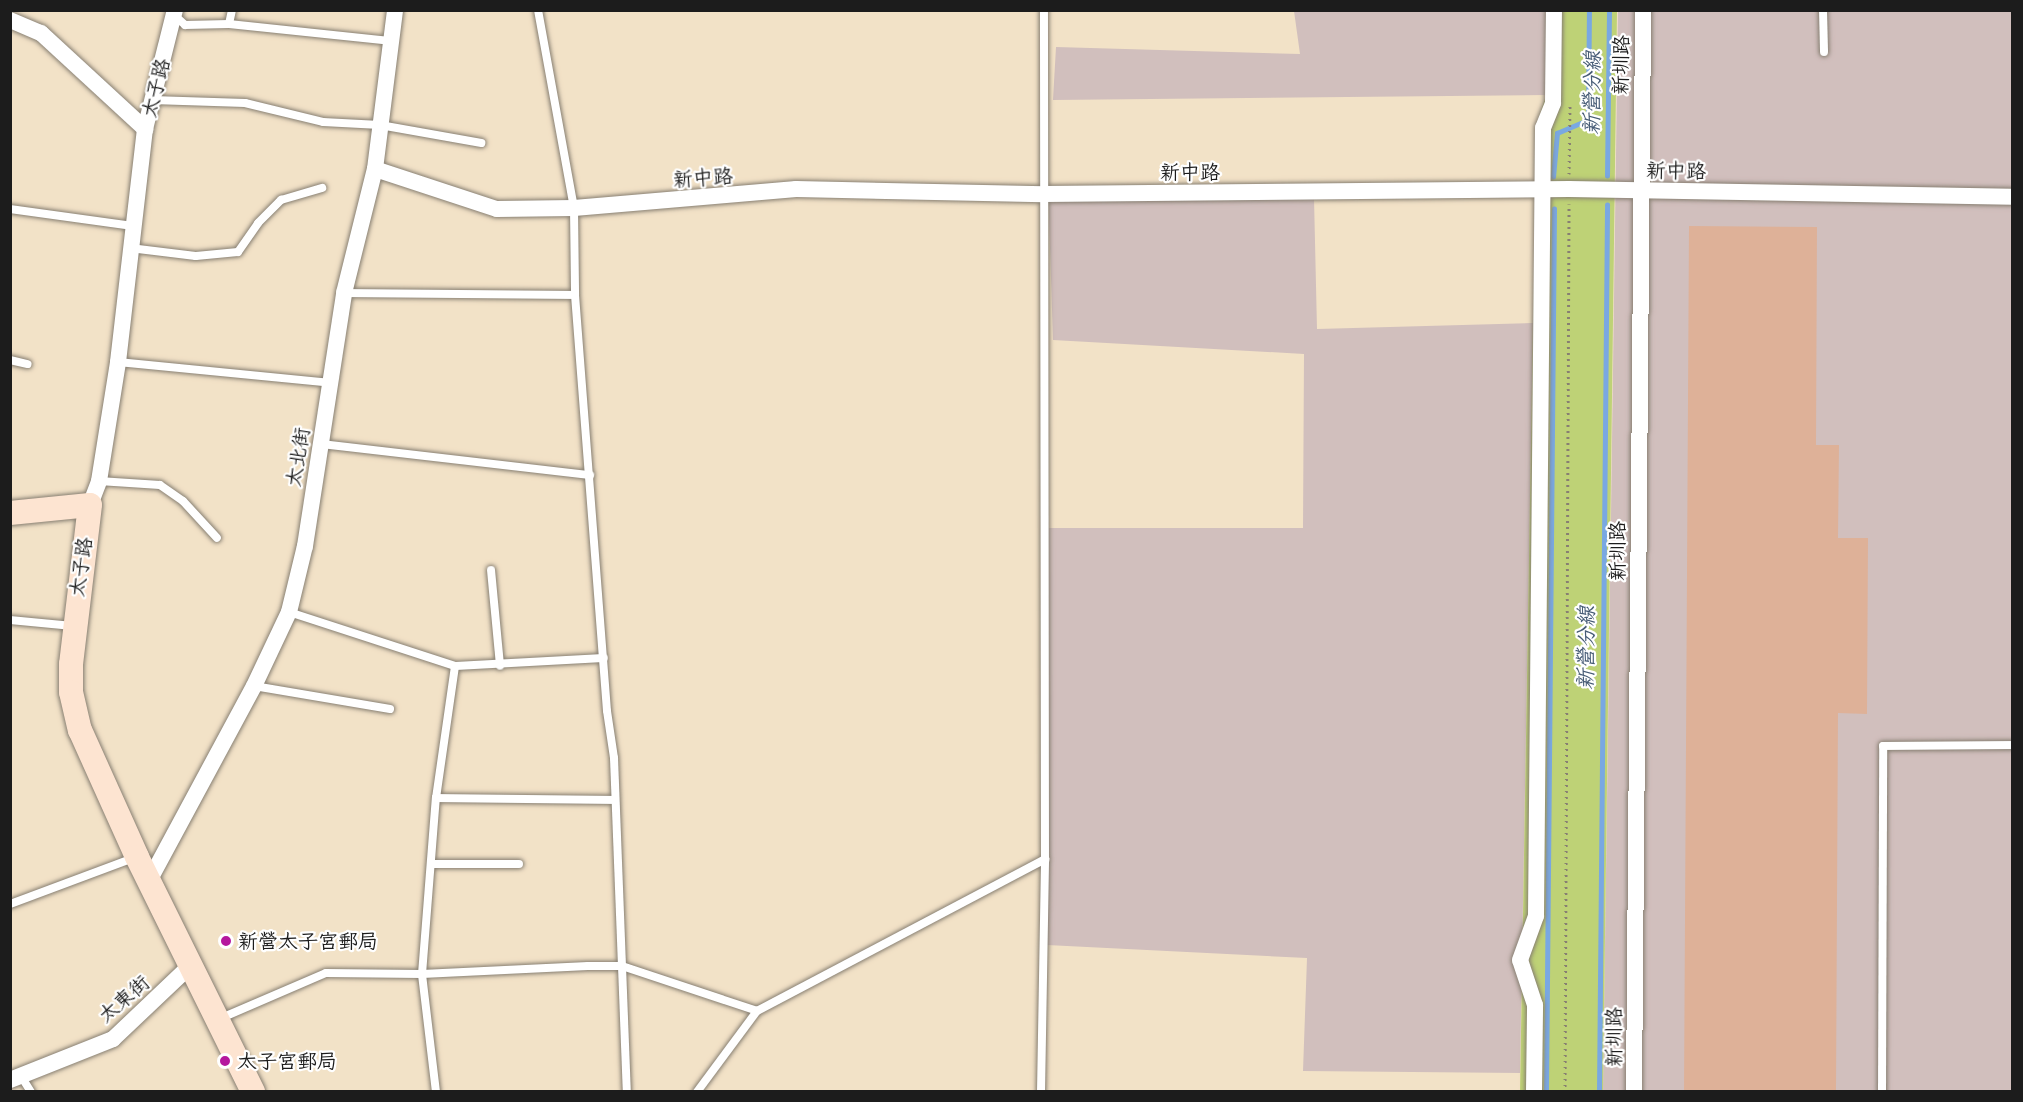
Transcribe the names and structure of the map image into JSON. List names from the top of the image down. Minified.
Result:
{"streets":{"street":["新圳路","太子路","新中路","太北街","太東街"]},"crossings":[["新圳路","新中路"],["太子路","太北街"],["太子路","太東街"],["新中路","太北街"]],"water":["新營分線"],"places":["新營太子宮郵局","太子宮郵局"]}
